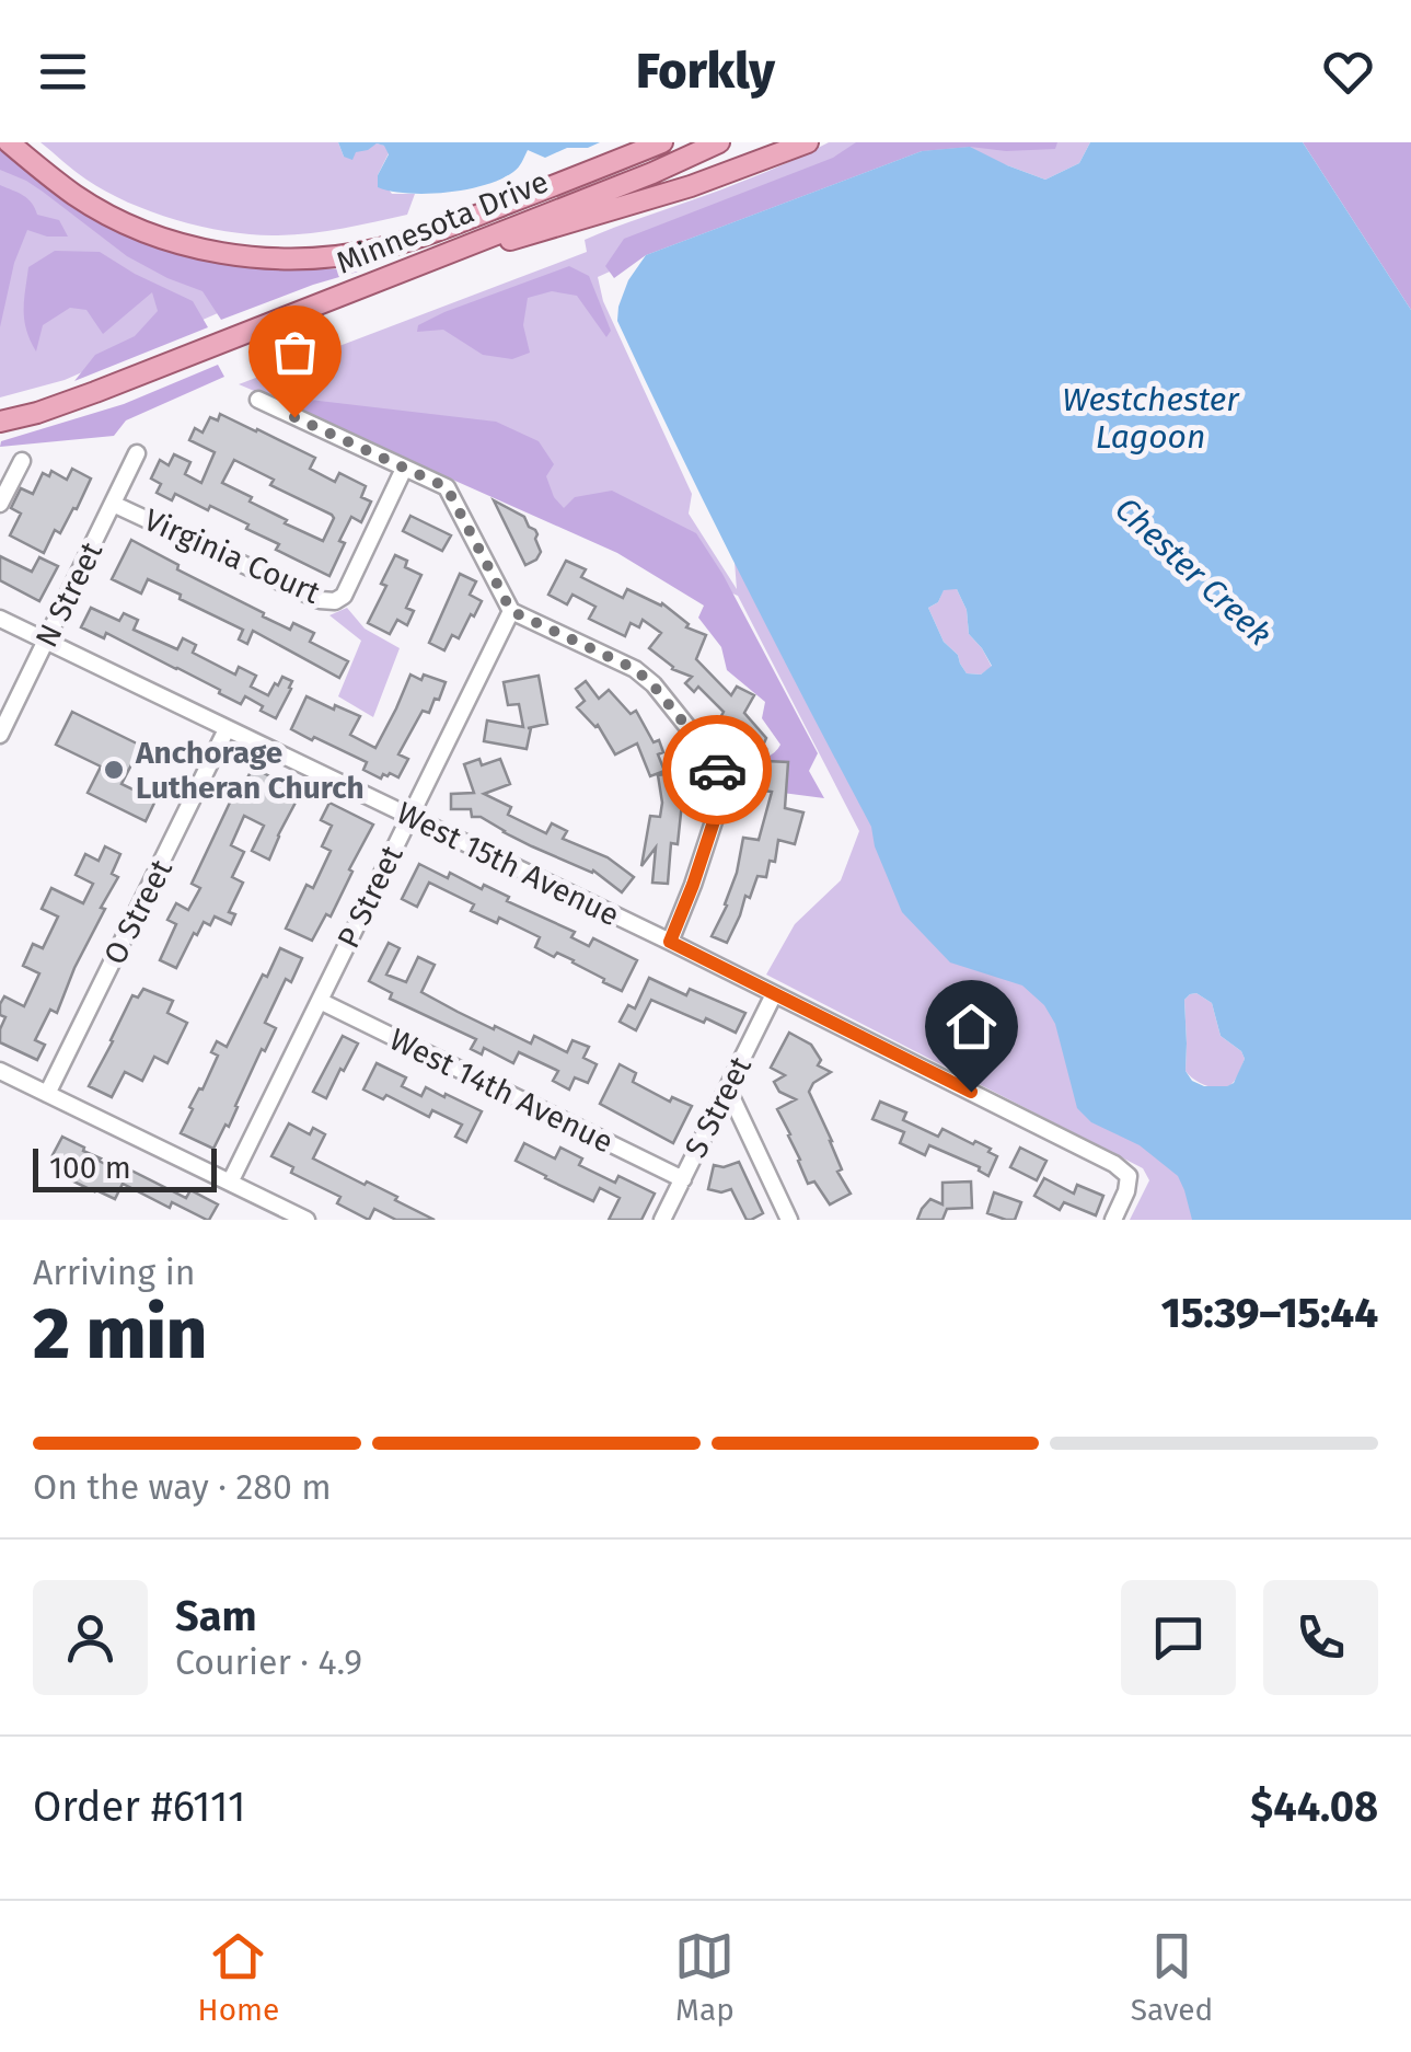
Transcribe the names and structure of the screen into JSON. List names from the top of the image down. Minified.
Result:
{"streets":{"main road":["Minnesota Drive"],"street":["Virginia Court","N Street","West 15th Avenue","P Street","O Street","West 14th Avenue","S Street"]},"crossings":[["Virginia Court","N Street"],["N Street","West 15th Avenue"],["West 15th Avenue","P Street"],["West 15th Avenue","O Street"],["West 15th Avenue","S Street"],["P Street","West 14th Avenue"],["West 14th Avenue","S Street"]],"water":["Westchester Lagoon","Chester Creek"],"places":["Anchorage Lutheran Church"],"scale_bar":"100 m","page":{"header":"Forkly","scale":"100 m","heading":["2 min","Arriving in","15:39–15:44"],"panel":["Sam","Courier · 4.9","Order #6111","$44.08"],"bar":"On the way · 280 m","tabs":["Home","Map","Saved"]}}
